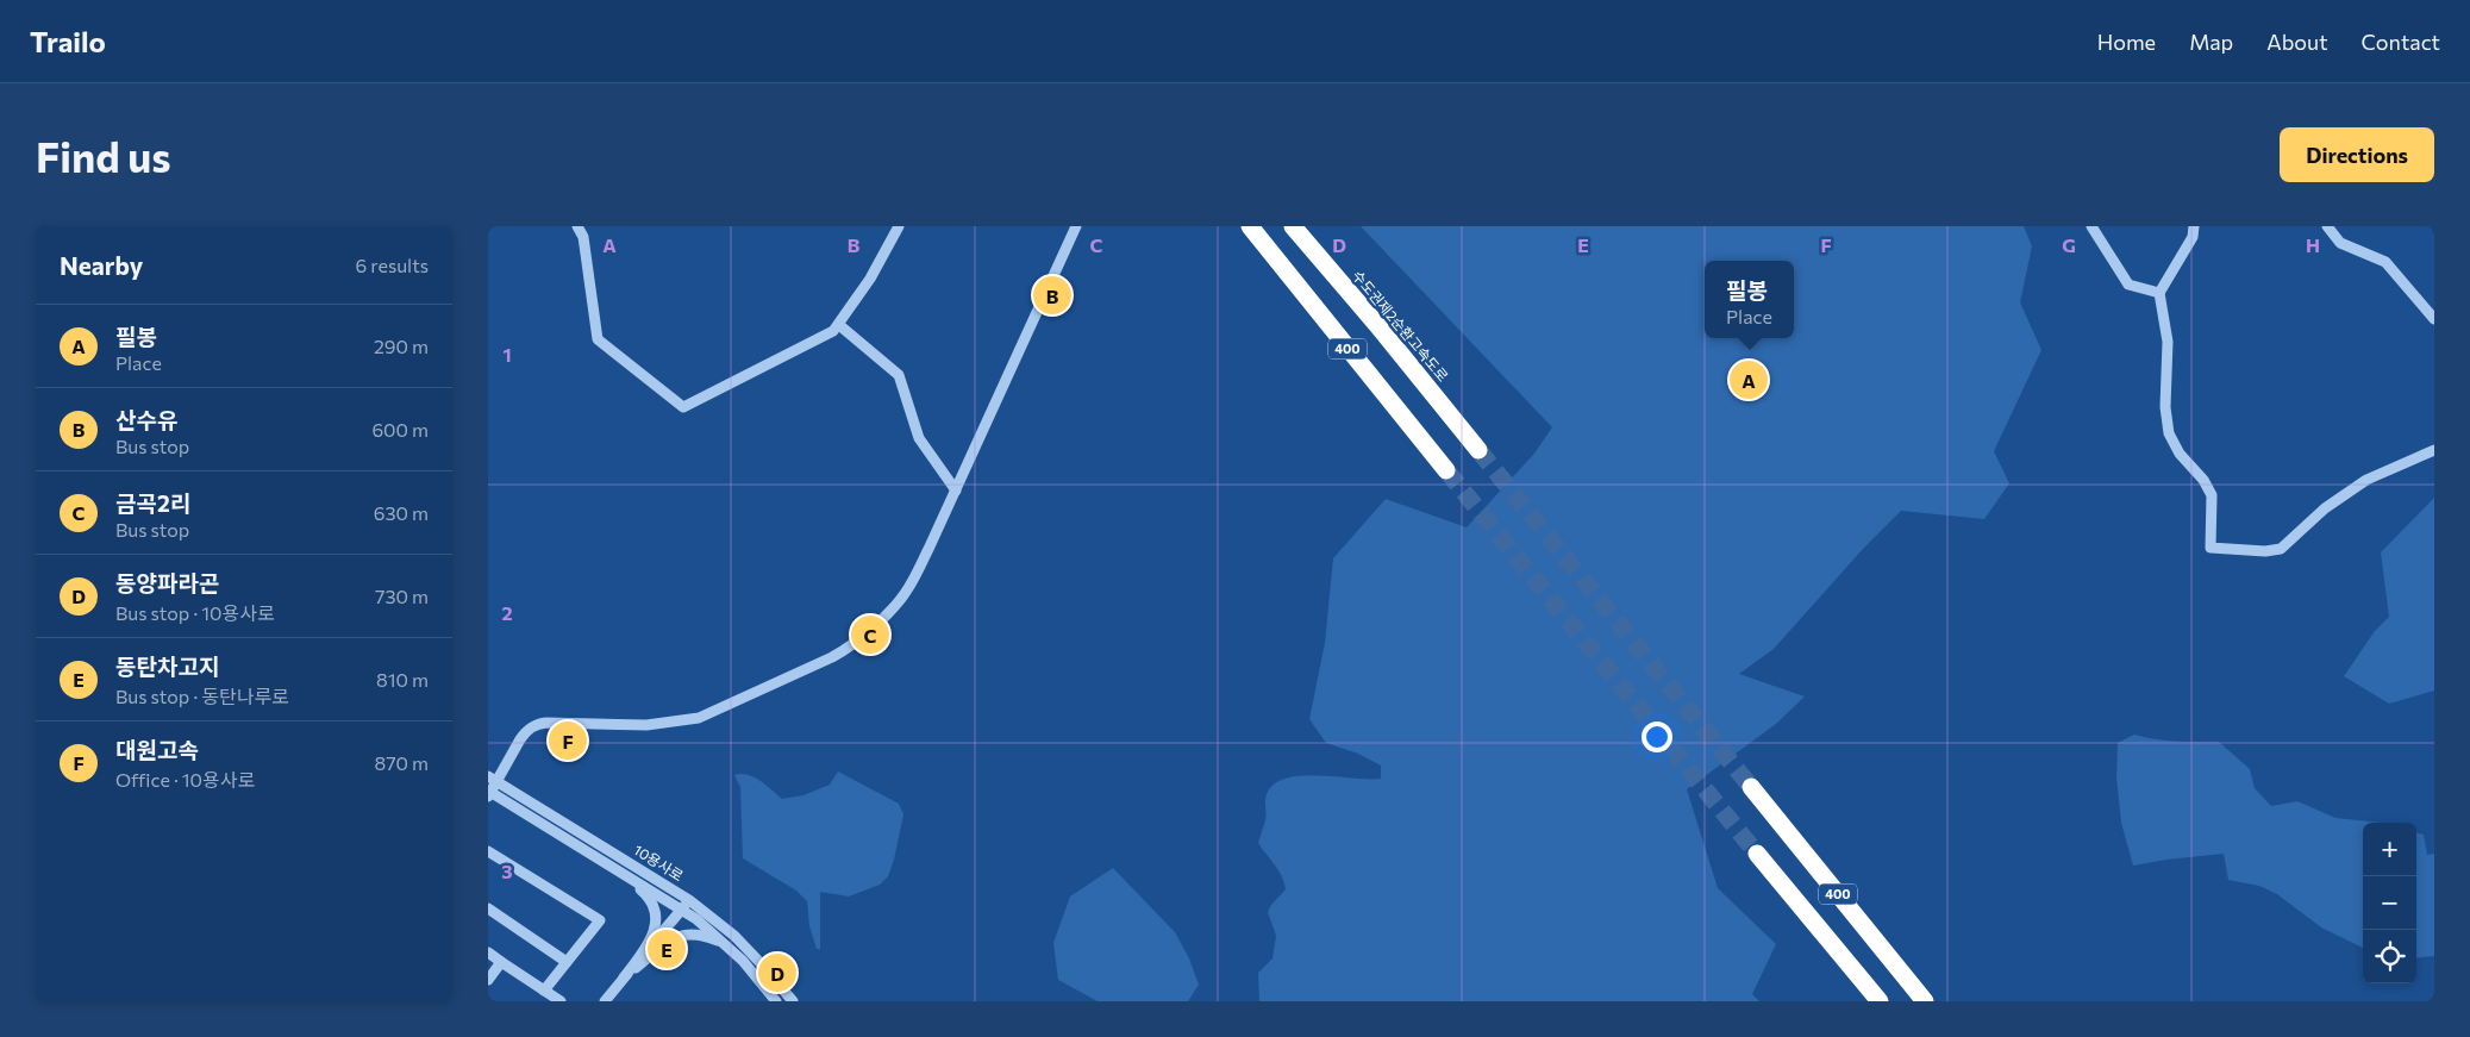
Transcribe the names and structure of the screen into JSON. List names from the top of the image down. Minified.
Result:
{"streets":{"highway":["수도권제2순환고속도로","400"],"street":["10용사로"]},"page":{"header":"Trailo","nav":["Home","Map","About","Contact"],"buttons":"Directions","title":"Find us","heading":["Nearby","6 results"],"popup":["필봉","Place"],"pins":["B","A","C","F","E","D"],"list":[{"mark":"A","name":"필봉","note":"Place","value":"290 m"},{"mark":"B","name":"산수유","note":"Bus stop","value":"600 m"},{"mark":"C","name":"금곡2리","note":"Bus stop","value":"630 m"},{"mark":"D","name":"동양파라곤","note":"Bus stop · 10용사로","value":"730 m"},{"mark":"E","name":"동탄차고지","note":"Bus stop · 동탄나루로","value":"810 m"},{"mark":"F","name":"대원고속","note":"Office · 10용사로","value":"870 m"}],"map_buttons":["+","−"]},"grid":{"columns":["A","B","C","D","E","F","G","H"],"rows":["1","2","3"]}}
